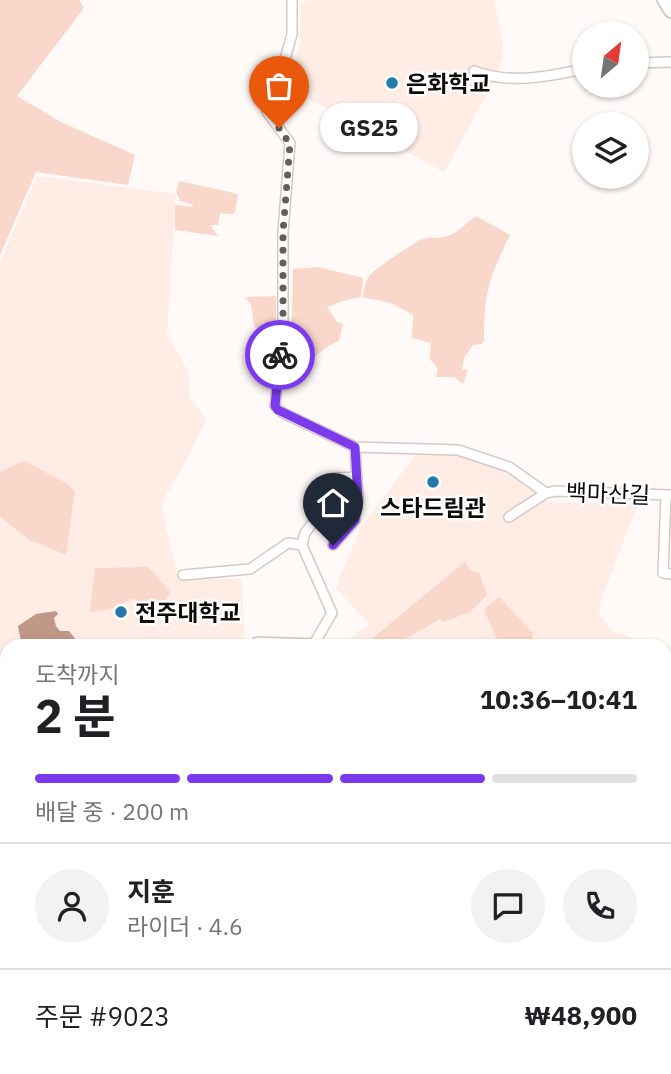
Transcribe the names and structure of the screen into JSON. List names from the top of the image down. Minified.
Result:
{"streets":{"street":["백마산길"]},"places":["은화학교","GS25","스타드림관","전주대학교"],"north":"top right","page":{"bubble":"GS25","heading":["2 분","도착까지","10:36–10:41"],"panel":["지훈","라이더 · 4.6","주문 #9023","₩48,900"],"bar":"배달 중 · 200 m"}}
